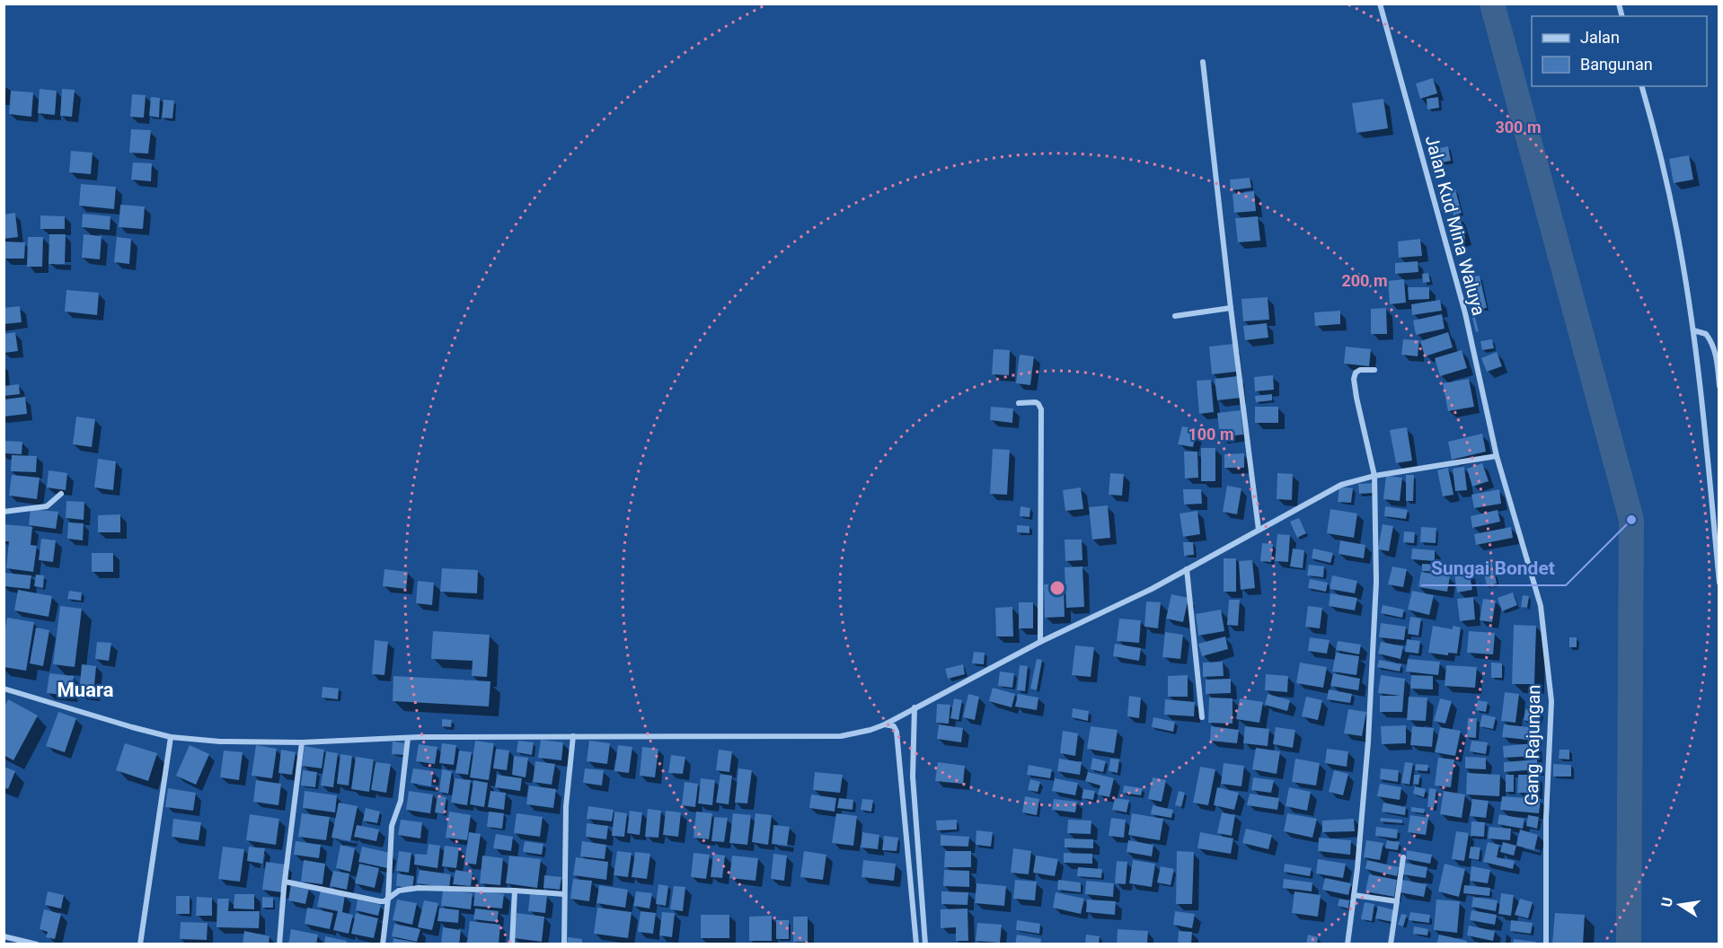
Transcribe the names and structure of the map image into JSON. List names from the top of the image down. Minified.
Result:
{"streets":{"street":["Jalan Kud Mina Waluya","Gang Rajungan"]},"crossings":[["Jalan Kud Mina Waluya","Gang Rajungan"]],"districts":["Muara"],"places":["Sungai Bondet"],"legend":["Jalan","Bangunan"],"north":"left","rings":["300 m","200 m","100 m"]}
